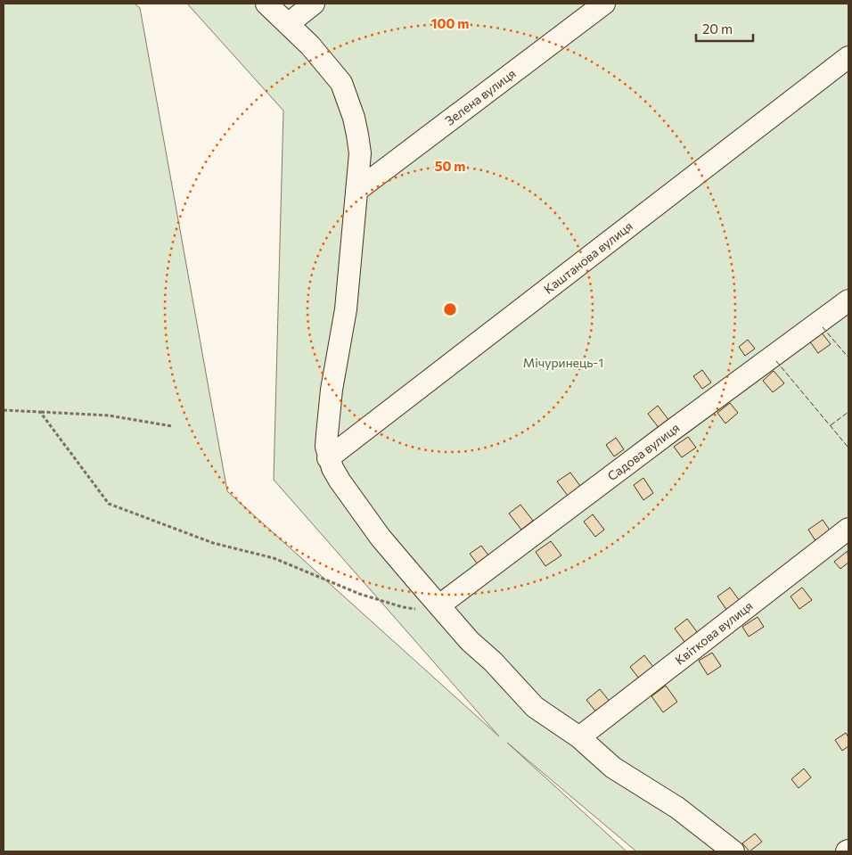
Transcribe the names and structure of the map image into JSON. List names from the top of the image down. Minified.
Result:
{"streets":{"lane":["Зелена вулиця","Каштанова вулиця","Садова вулиця","Квіткова вулиця"]},"parks":["Мічуринець-1"],"scale_bar":"20 m","rings":["100 m","50 m"]}
